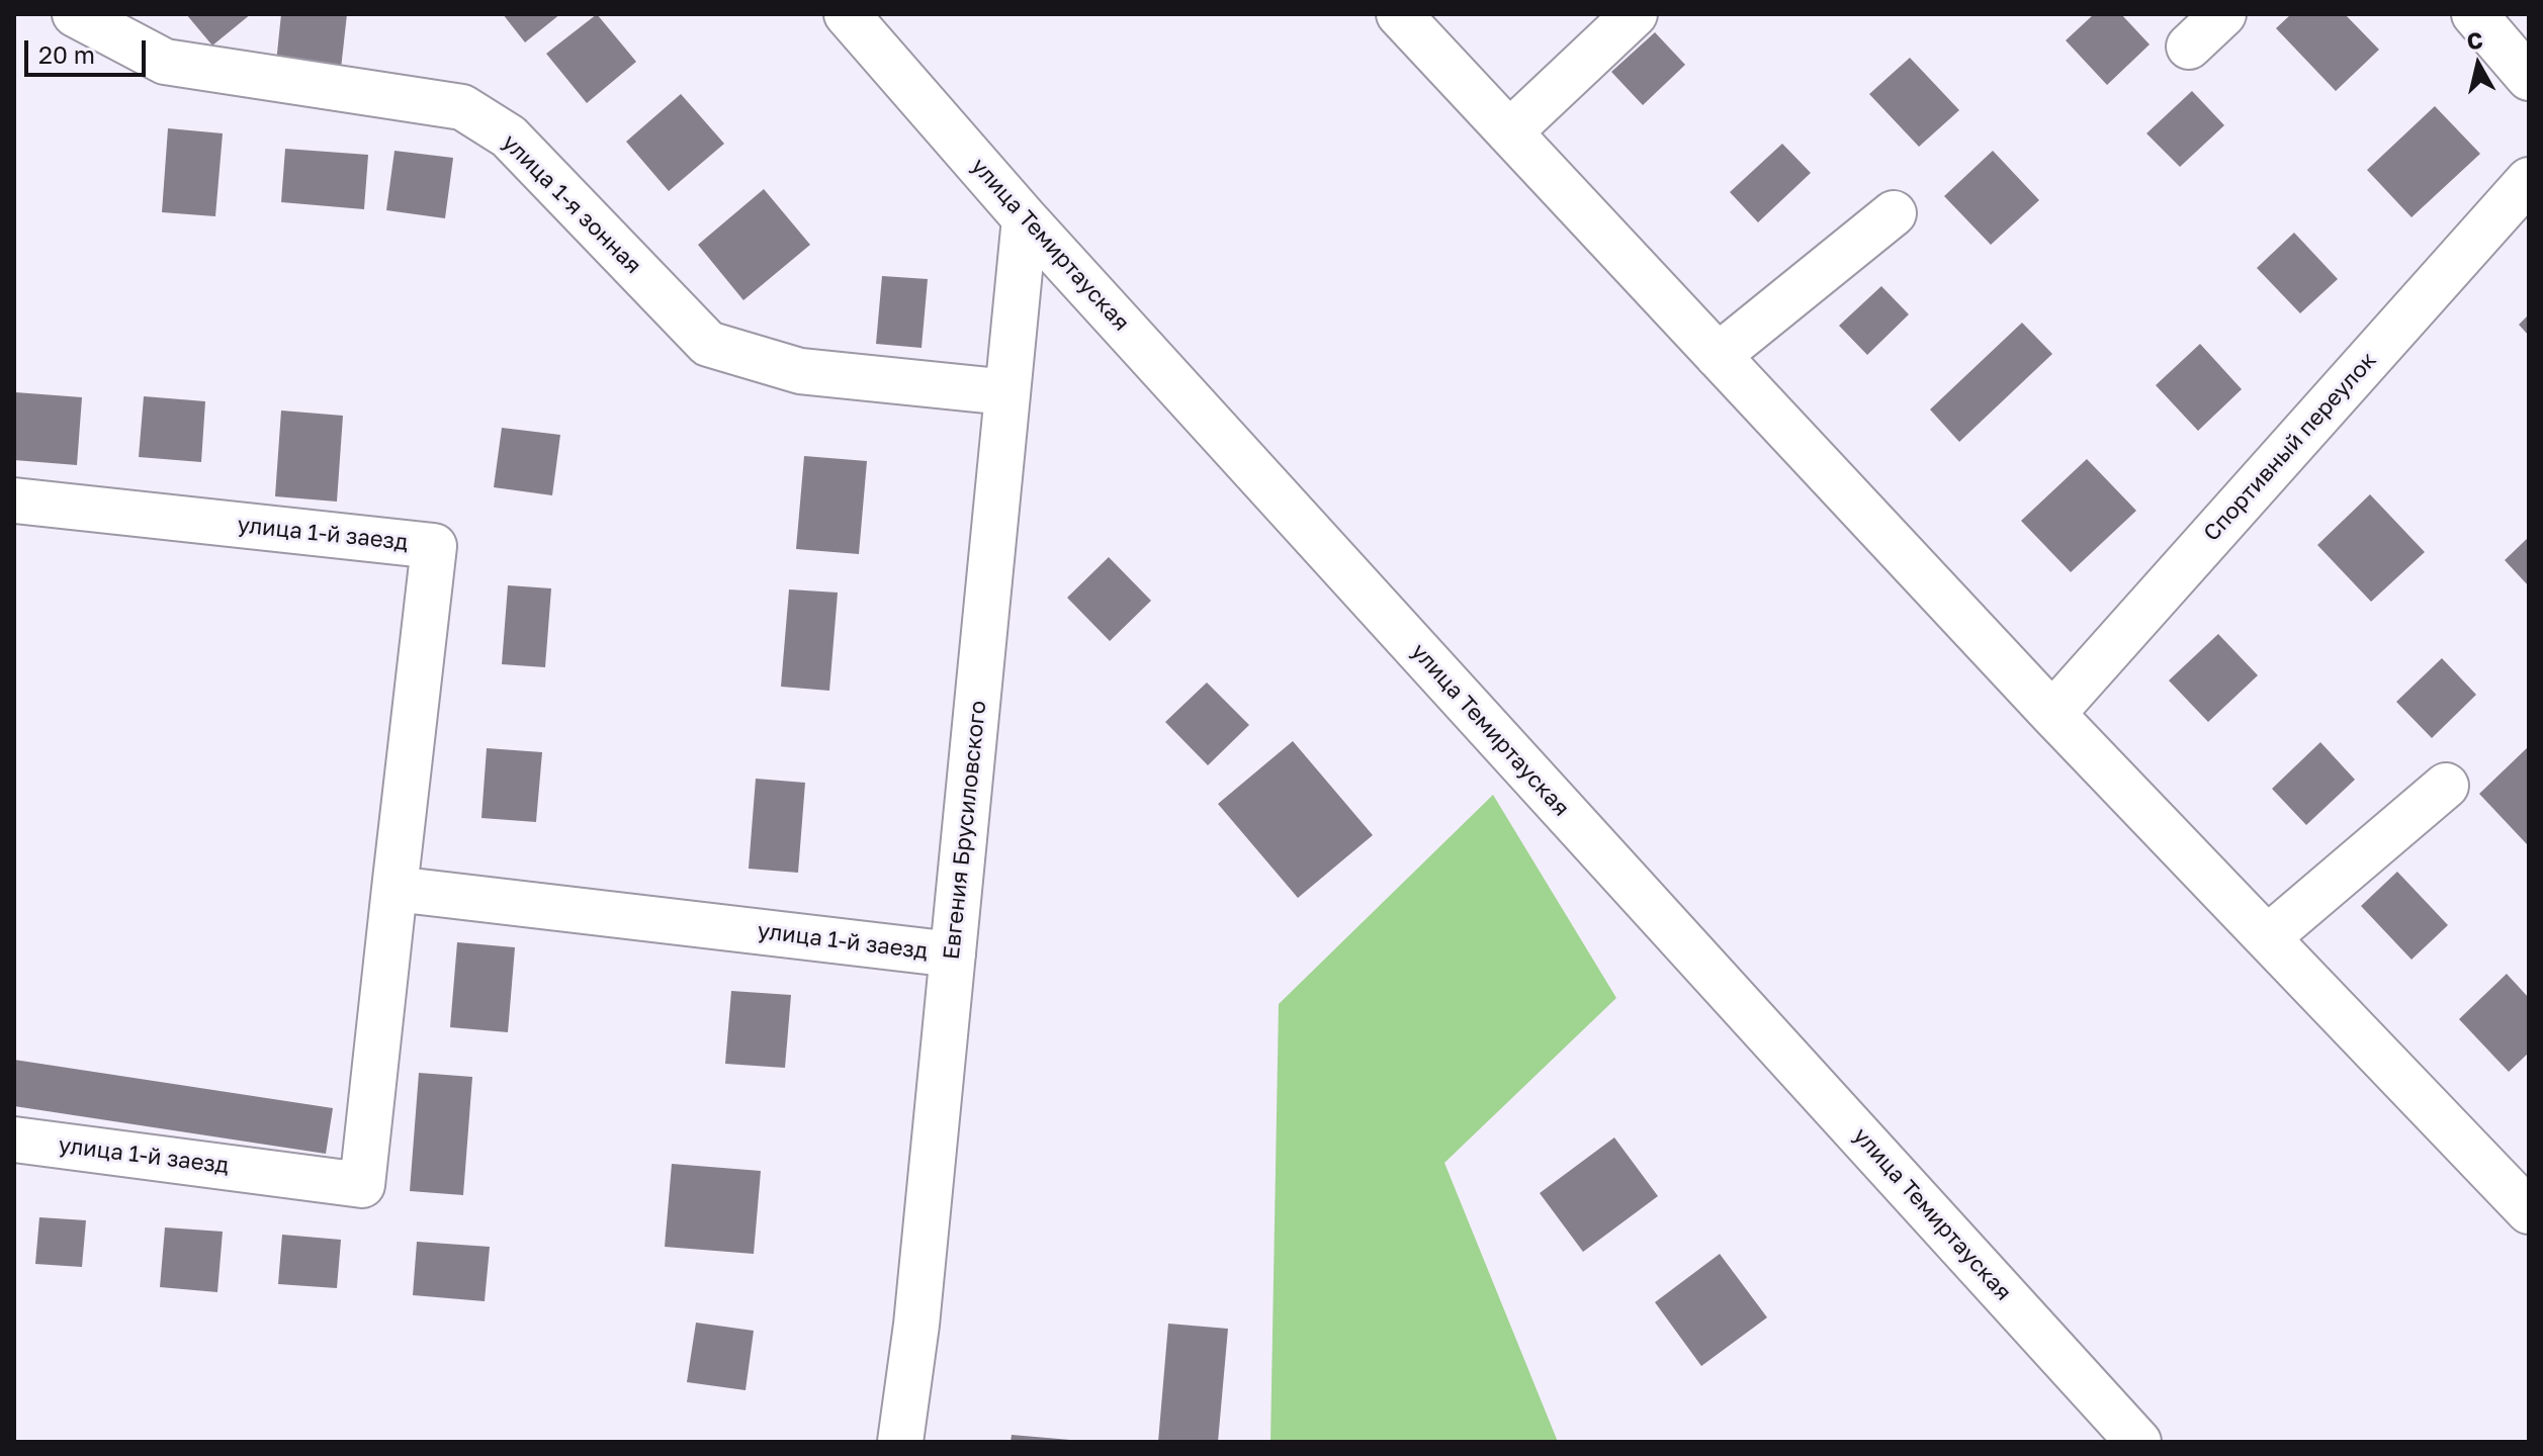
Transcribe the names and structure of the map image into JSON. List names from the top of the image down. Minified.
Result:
{"streets":{"street":["улица 1-я зонная","улица Темиртауская","Спортивный переулок","улица 1-й заезд","Евгения Брусиловского"]},"crossings":[["улица 1-я зонная","Евгения Брусиловского"],["улица Темиртауская","Евгения Брусиловского"],["улица 1-й заезд","Евгения Брусиловского"]],"scale_bar":"20 m","north":"top"}
